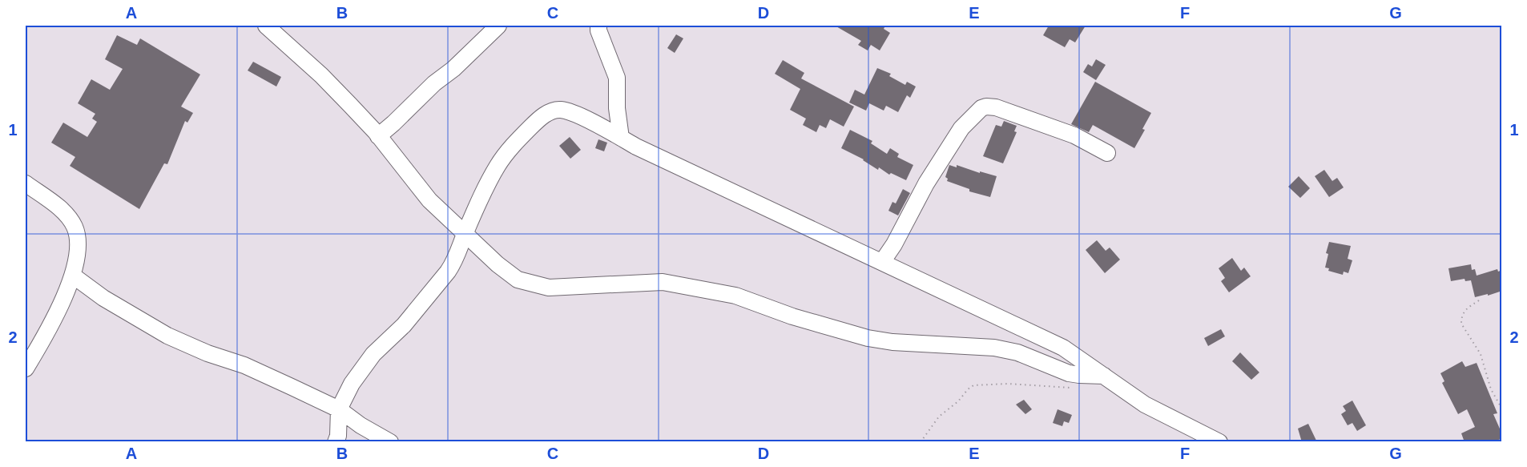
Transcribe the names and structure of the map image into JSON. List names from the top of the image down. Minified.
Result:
{"grid":{"columns":["A","B","C","D","E","F","G"],"rows":["1","2"]}}
